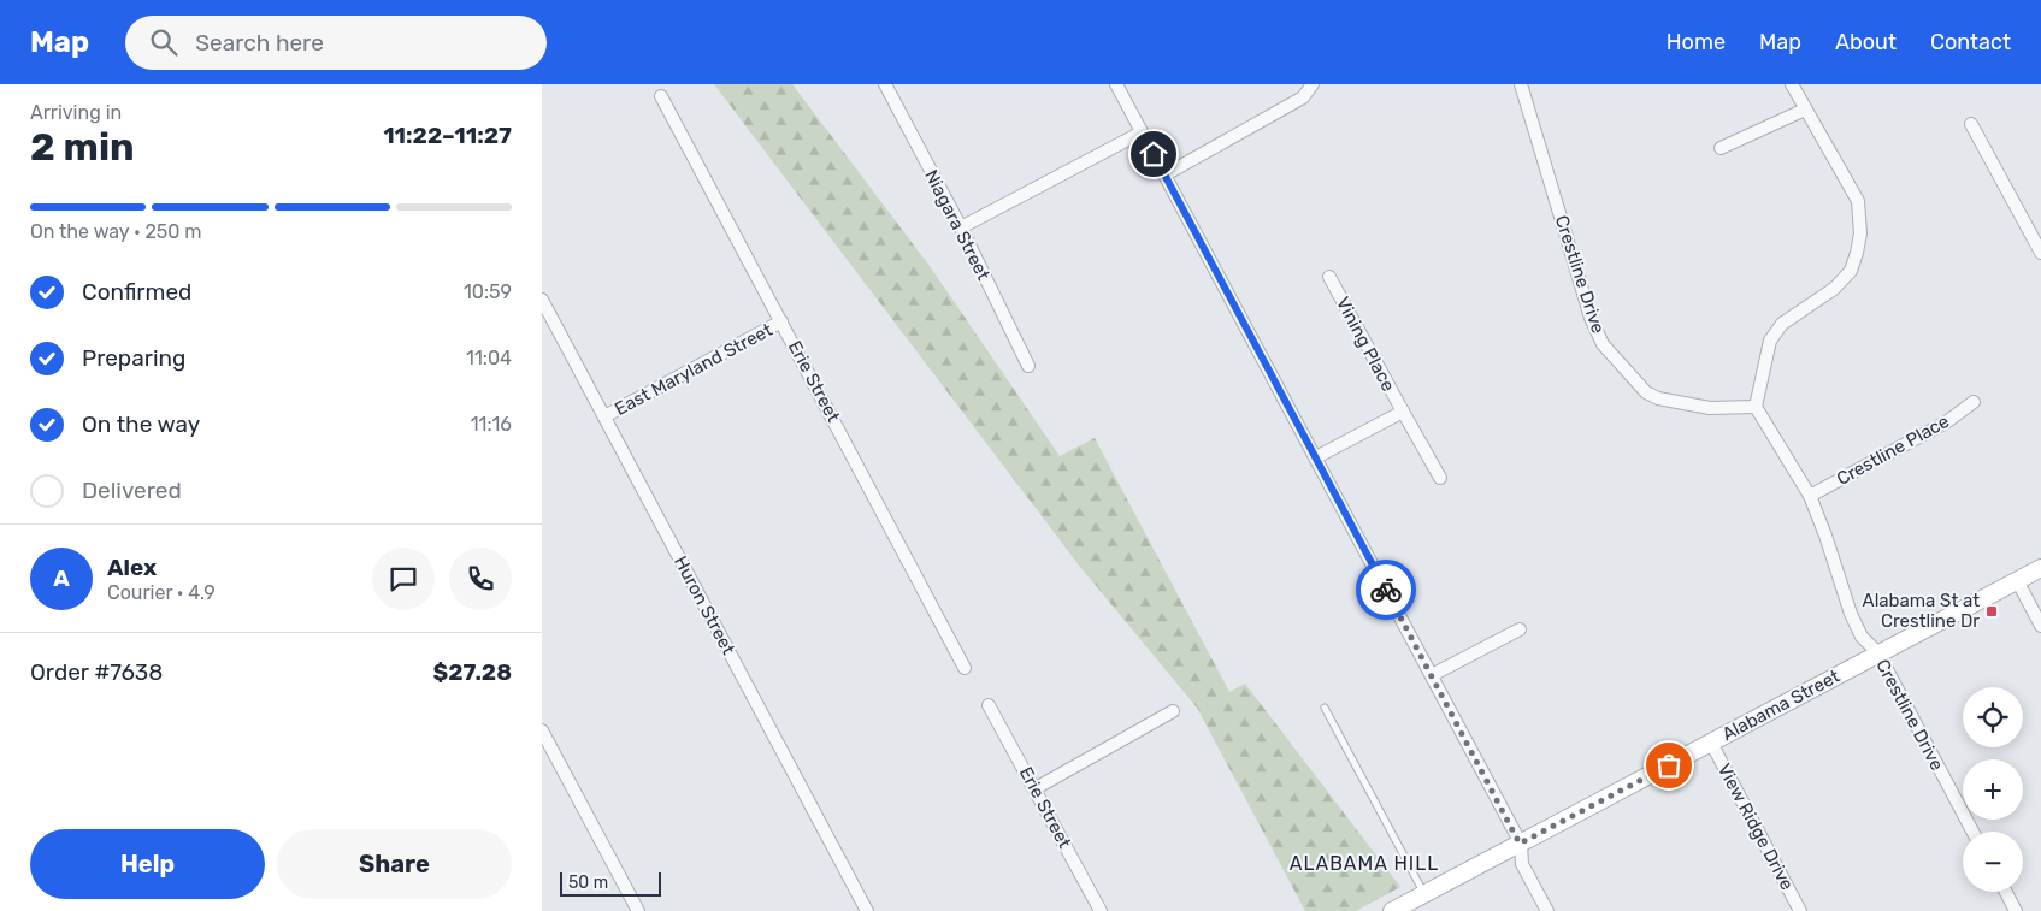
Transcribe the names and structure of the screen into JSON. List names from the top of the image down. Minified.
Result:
{"streets":{"main road":["Alabama Street"],"street":["Niagara Street","Crestline Drive","Vining Place","East Maryland Street","Erie Street","Crestline Place","Huron Street","View Ridge Drive"]},"crossings":[["Crestline Drive","Crestline Place"],["Crestline Drive","Alabama Street"],["East Maryland Street","Erie Street"],["East Maryland Street","Huron Street"],["Alabama Street","View Ridge Drive"]],"districts":["ALABAMA HILL"],"places":{"transit":["Alabama St at Crestline Dr"]},"scale_bar":"50 m","page":{"header":"Map","search":"Search here","nav":["Home","Map","About","Contact"],"heading":["2 min","Arriving in","11:22–11:27"],"panel":["Alex","Courier · 4.9","Order #7638","$27.28"],"bar":"On the way · 250 m","list":[["Confirmed","10:59"],["Preparing","11:04"],["On the way","11:16"],"Delivered"],"round":"A","map_buttons":["+","−"],"buttons":["Help","Share"],"scale":"50 m"}}
